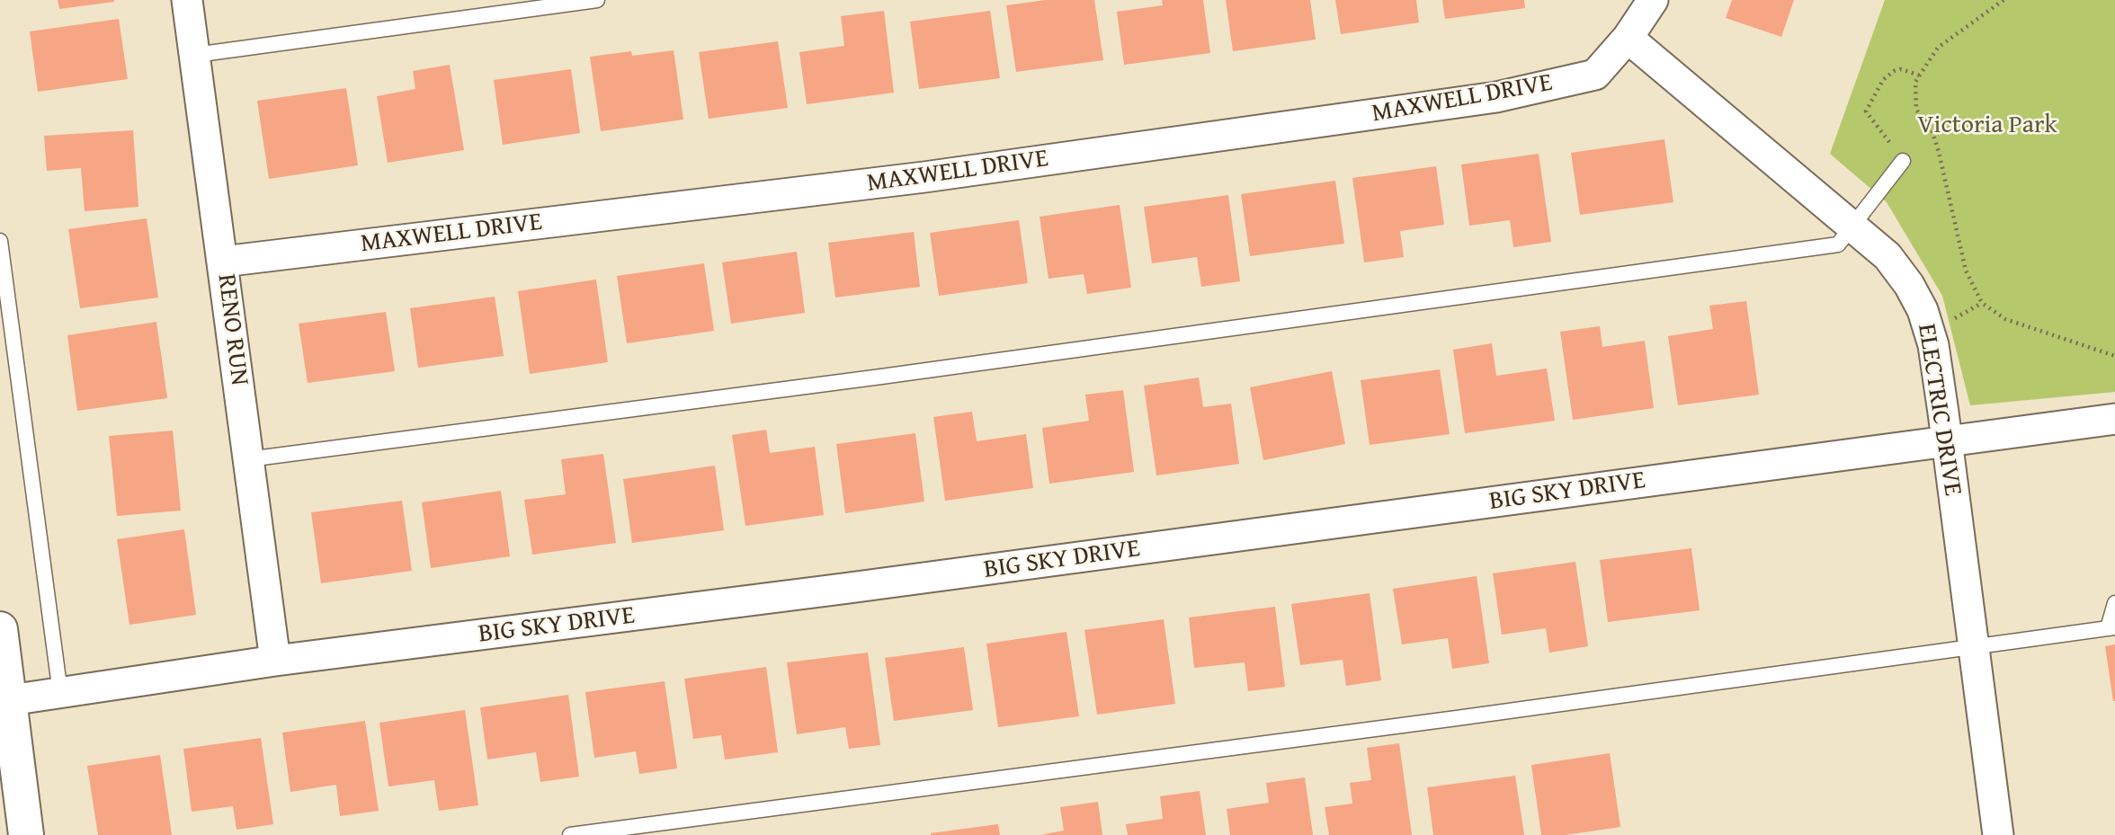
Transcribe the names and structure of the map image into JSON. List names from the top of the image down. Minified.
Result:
{"streets":{"street":["MAXWELL DRIVE","RENO RUN","ELECTRIC DRIVE","BIG SKY DRIVE"]},"crossings":[["MAXWELL DRIVE","RENO RUN"],["MAXWELL DRIVE","ELECTRIC DRIVE"],["RENO RUN","BIG SKY DRIVE"],["ELECTRIC DRIVE","BIG SKY DRIVE"]],"parks":["Victoria Park"]}
